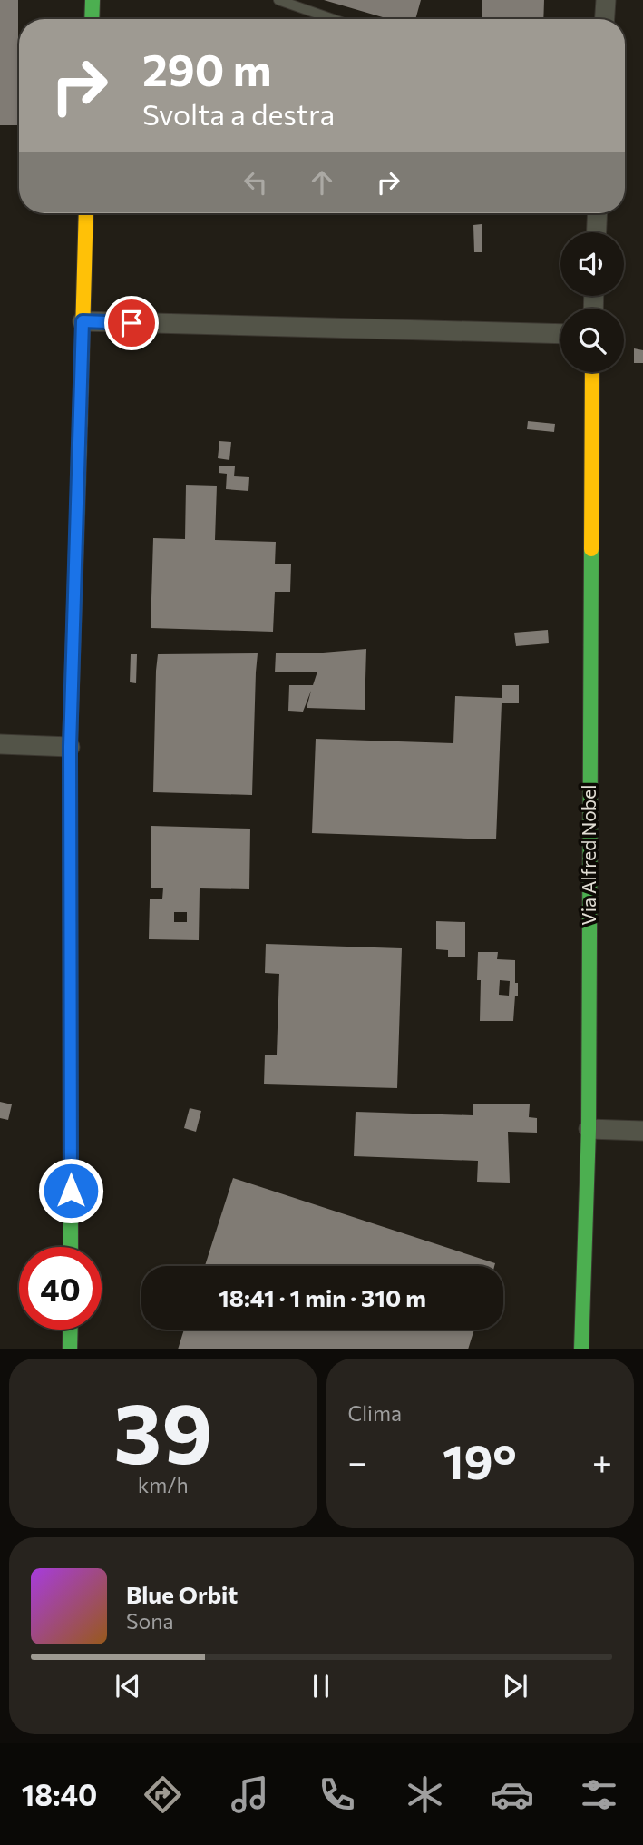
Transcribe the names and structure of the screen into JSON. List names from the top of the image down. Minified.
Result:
{"streets":{"street":["Via Alfred Nobel"]},"page":{"turn":["290 m","Svolta a destra"],"limit":"40","trip":"18:41 · 1 min · 310 m","tile":[["39","km/h"],"Clima"],"heat":["−","19°","+"],"song":["Blue Orbit","Sona"],"tabs":"18:40"}}
